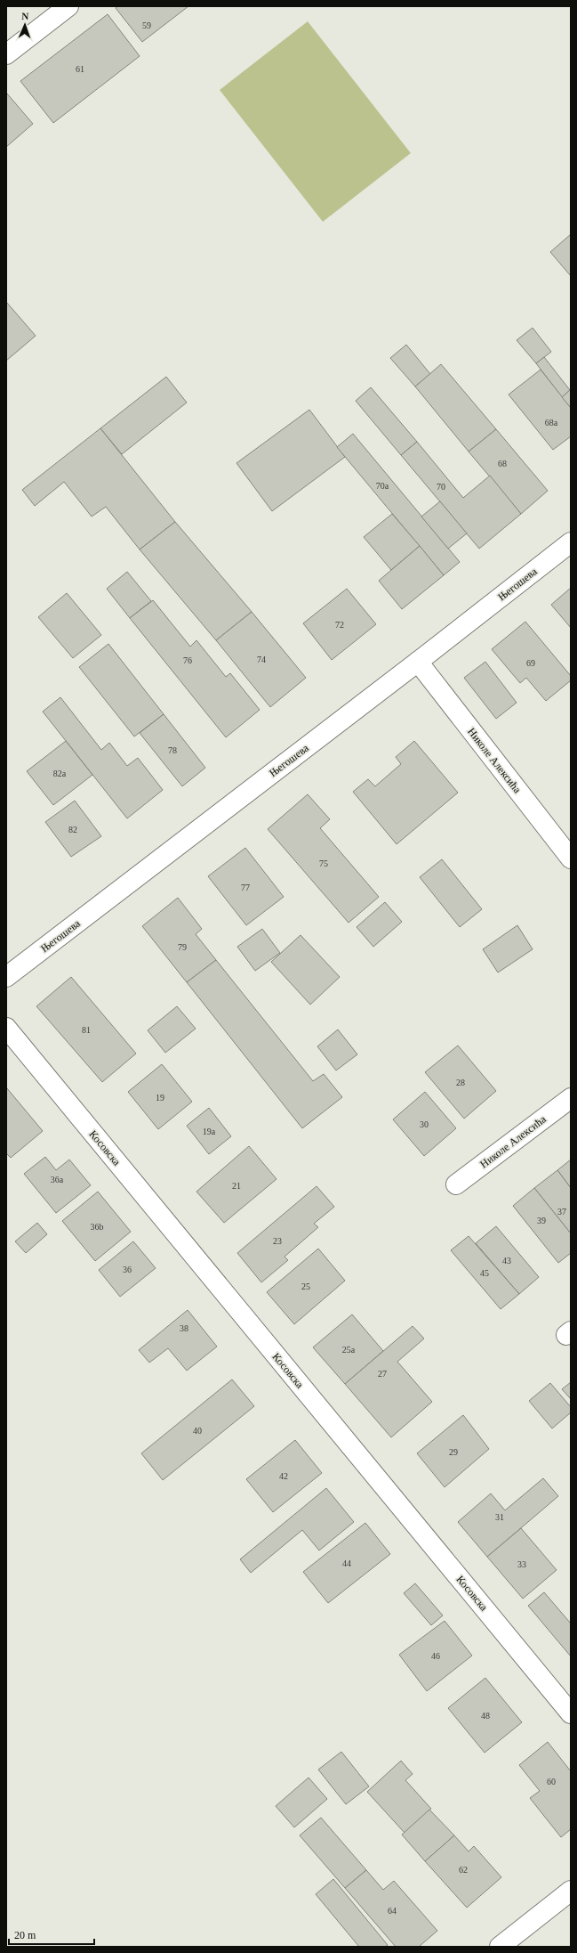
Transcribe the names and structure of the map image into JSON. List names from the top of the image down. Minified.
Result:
{"streets":{"street":["Његошева","Николе Алексића","Косовска"]},"crossings":[["Његошева","Николе Алексића"]],"house_numbers":["59","61","68a","68","70a","70","72","74","76","69","78","82a","82","75","77","79","81","28","19","30","19a","36a","21","37","39","36b","23","43","36","45","25","38","25a","27","40","29","42","31","44","33","46","48","60","62","64"],"scale_bar":"20 m","north":"top"}
